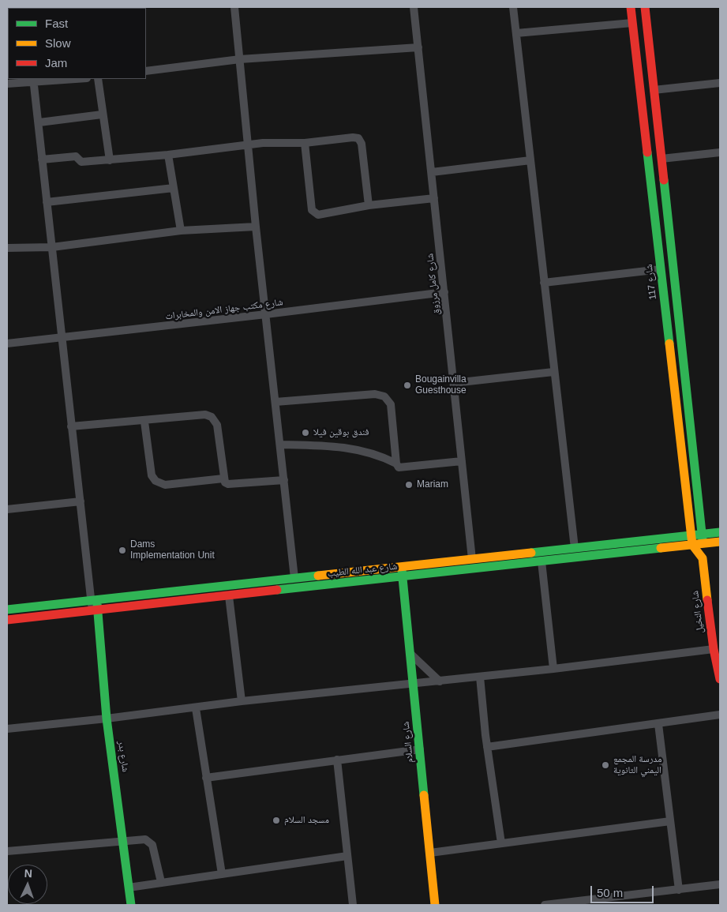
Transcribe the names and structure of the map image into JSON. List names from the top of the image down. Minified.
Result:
{"streets":{"street":["شارع 117","شارع كامل مرزوق","شارع مكتب جهاز الامن والمخابرات","شارع عبد الله الطيب","شارع النخيل","شارع السلام","شارع بدر"]},"crossings":[["شارع 117","شارع عبد الله الطيب"],["شارع 117","شارع النخيل"],["شارع كامل مرزوق","شارع مكتب جهاز الامن والمخابرات"],["شارع كامل مرزوق","شارع عبد الله الطيب"],["شارع عبد الله الطيب","شارع النخيل"],["شارع عبد الله الطيب","شارع السلام"],["شارع عبد الله الطيب","شارع بدر"]],"places":["Bougainvilla Guesthouse","فندق بوقين فيلا","Mariam","Dams Implementation Unit","مدرسة المجمع اليمني الثانوية","مسجد السلام"],"legend":["Fast","Slow","Jam"],"scale_bar":"50 m","north":"top"}
